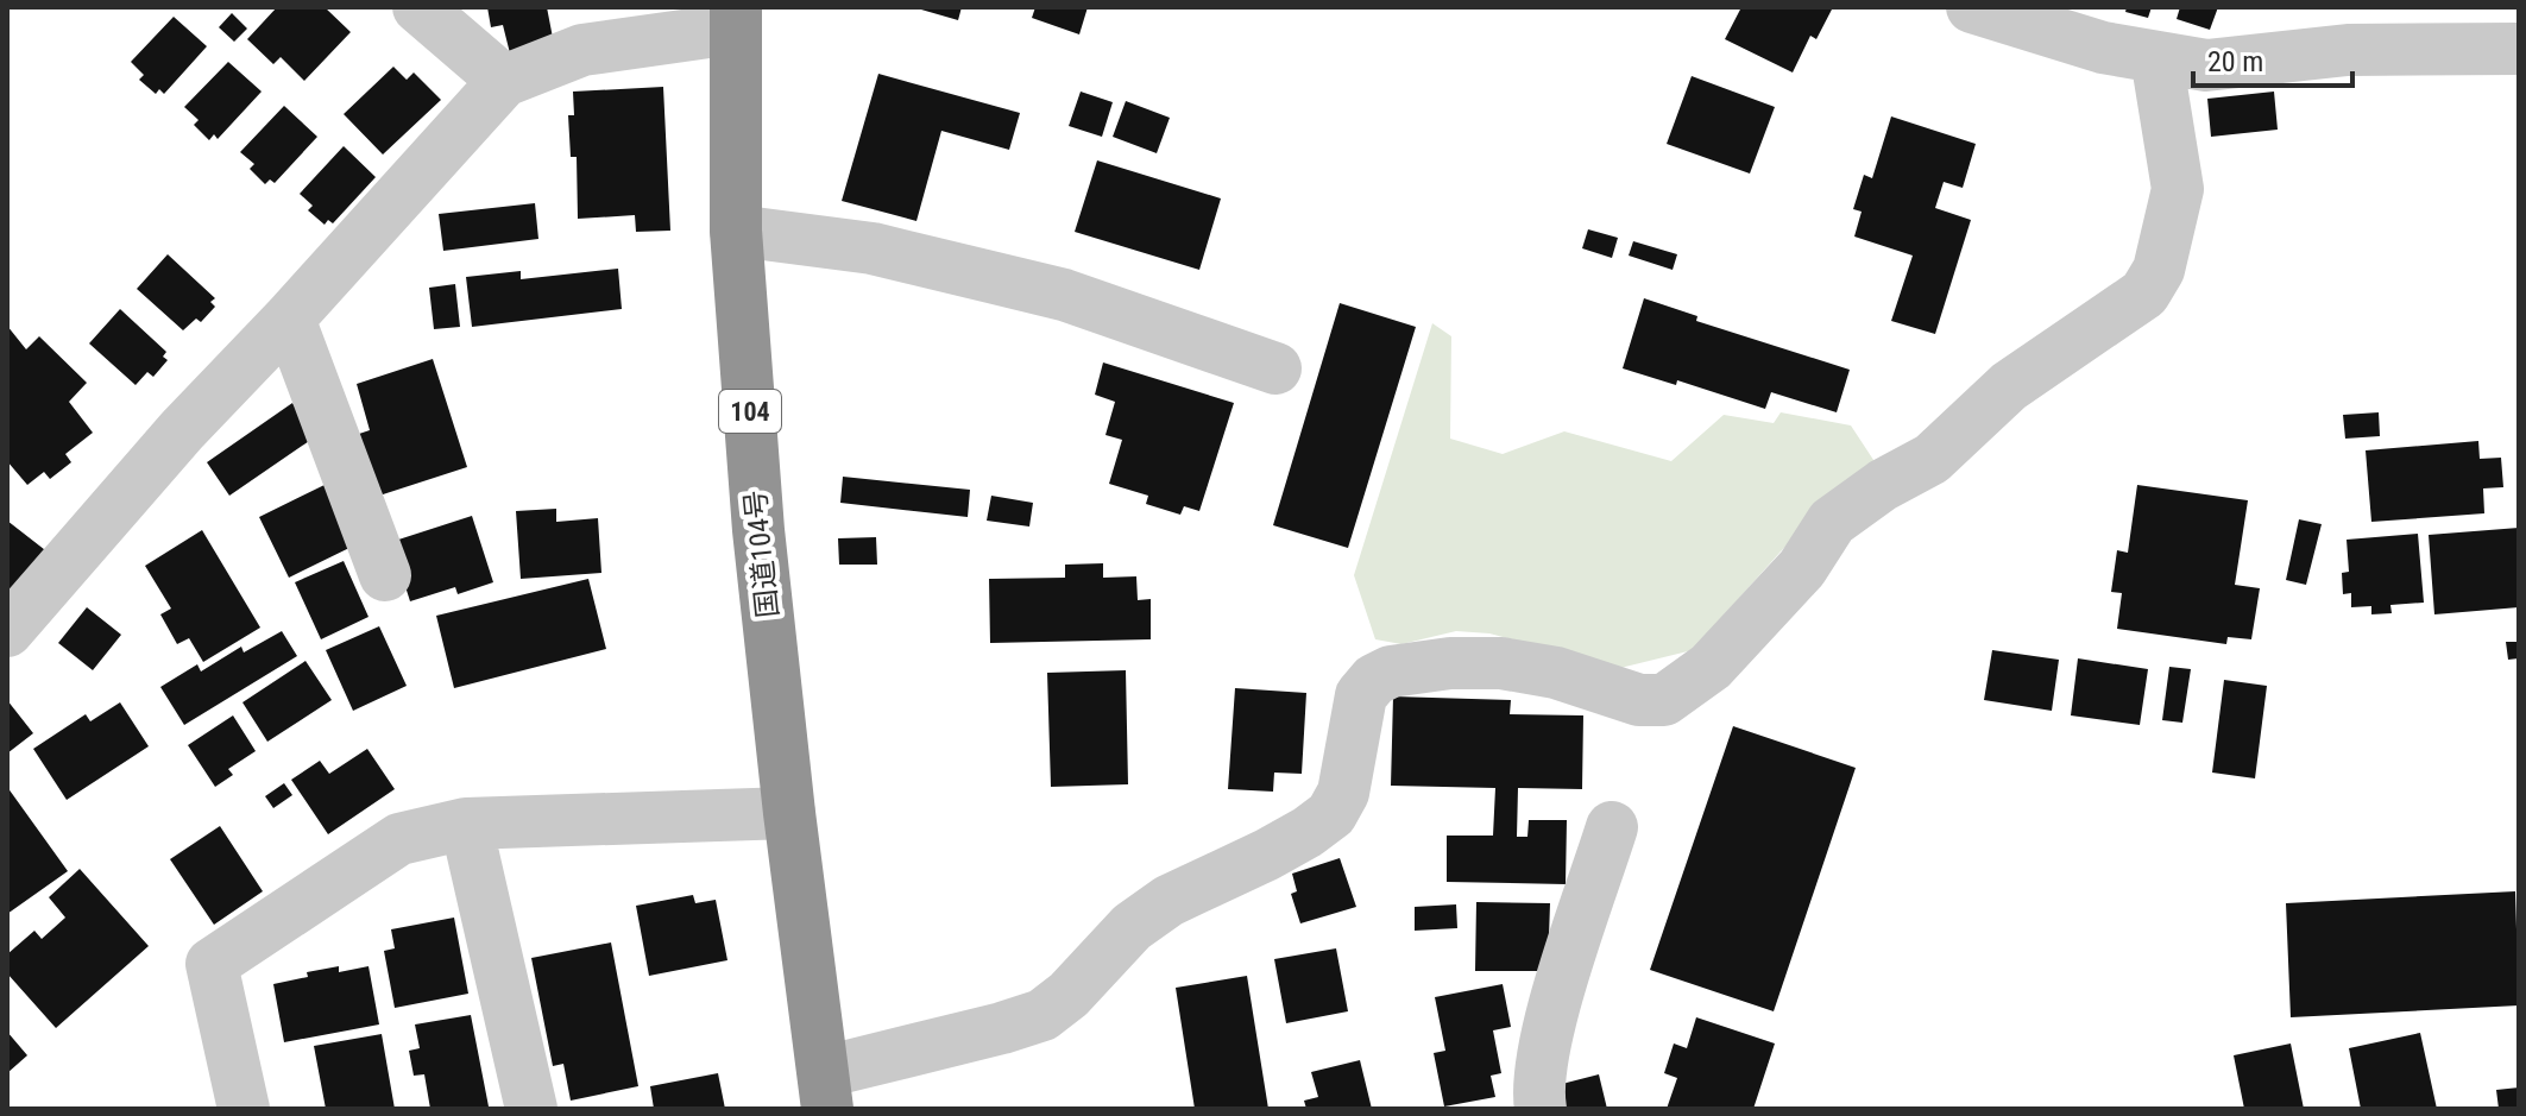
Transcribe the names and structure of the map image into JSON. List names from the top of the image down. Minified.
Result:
{"streets":{"highway":["104","国道104号"]},"scale_bar":"20 m"}
